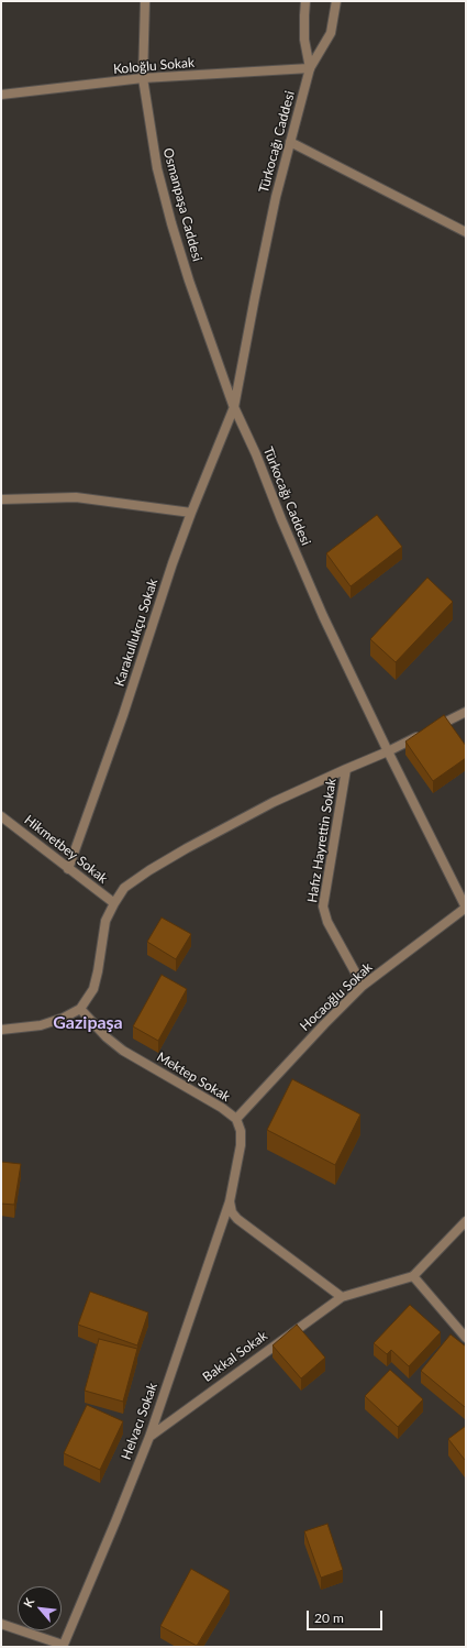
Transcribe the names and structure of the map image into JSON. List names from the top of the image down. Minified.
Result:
{"streets":{"street":["Koloğlu Sokak","Türkocağı Caddesi","Osmanpaşa Caddesi","Karakullukçu Sokak","Hafız Hayrettin Sokak","Hikmetbey Sokak","Hocaoğlu Sokak","Mektep Sokak","Bakkal Sokak","Helvacı Sokak"]},"crossings":[["Koloğlu Sokak","Türkocağı Caddesi"],["Koloğlu Sokak","Osmanpaşa Caddesi"],["Türkocağı Caddesi","Osmanpaşa Caddesi"],["Türkocağı Caddesi","Karakullukçu Sokak"],["Türkocağı Caddesi","Hocaoğlu Sokak"],["Osmanpaşa Caddesi","Karakullukçu Sokak"],["Karakullukçu Sokak","Hikmetbey Sokak"],["Hafız Hayrettin Sokak","Hocaoğlu Sokak"],["Hocaoğlu Sokak","Mektep Sokak"],["Mektep Sokak","Helvacı Sokak"],["Bakkal Sokak","Helvacı Sokak"]],"districts":["Gazipaşa"],"scale_bar":"20 m","north":"top left"}
